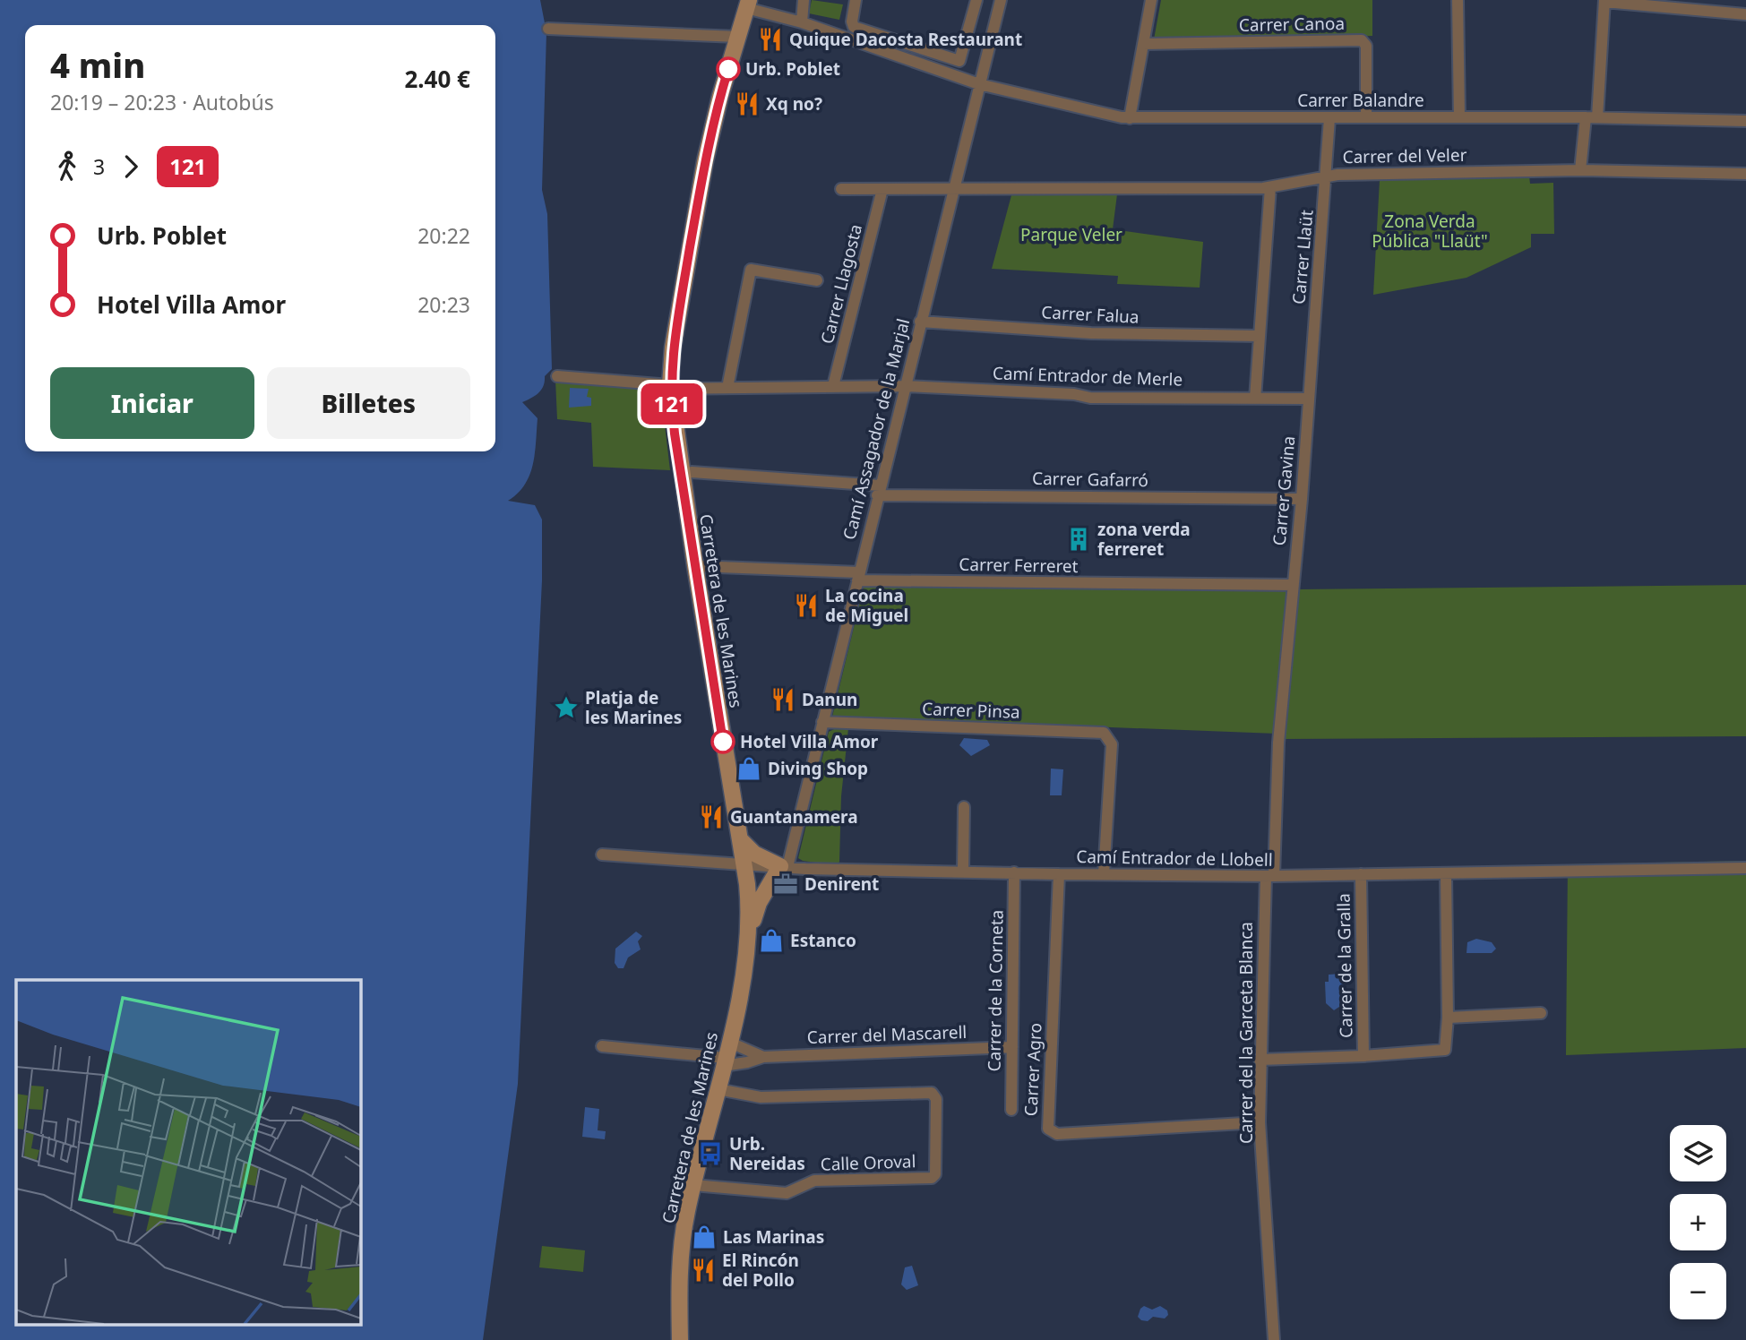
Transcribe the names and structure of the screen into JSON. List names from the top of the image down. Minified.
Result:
{"streets":{"main road":["Carretera de les Marines"],"street":["Carrer Canoa","Carrer Balandre","Carrer del Veler","Carrer Llaüt","Carrer Llagosta","Carrer Falua","Camí Entrador de Merle","Camí Assagador de la Marjal","Carrer Gafarró","Carrer Gavina","Carrer Ferreret","Carrer Pinsa","Camí Entrador de Llobell","Carrer de la Gralla","Carrer de la Corneta","Carrer del la Garceta Blanca","Carrer del Mascarell","Carrer Agro","Calle Oroval"]},"crossings":[["Carrer Canoa","Carrer Balandre"],["Carrer Balandre","Carrer Llaüt"],["Carrer Balandre","Camí Assagador de la Marjal"],["Carrer Balandre","Carretera de les Marines"],["Carrer del Veler","Carrer Llaüt"],["Carrer del Veler","Camí Assagador de la Marjal"],["Carrer Llaüt","Camí Entrador de Merle"],["Carrer Llaüt","Carrer Gavina"],["Carrer Llagosta","Camí Entrador de Merle"],["Carrer Falua","Camí Assagador de la Marjal"],["Camí Entrador de Merle","Camí Assagador de la Marjal"],["Camí Entrador de Merle","Carrer Gavina"],["Camí Entrador de Merle","Carretera de les Marines"],["Camí Assagador de la Marjal","Carrer Gafarró"],["Camí Assagador de la Marjal","Carrer Ferreret"],["Camí Assagador de la Marjal","Carrer Pinsa"],["Camí Assagador de la Marjal","Camí Entrador de Llobell"],["Carrer Gafarró","Carrer Gavina"],["Carrer Gafarró","Carretera de les Marines"],["Carrer Gavina","Carrer Ferreret"],["Carrer Gavina","Camí Entrador de Llobell"],["Carrer Gavina","Carrer del la Garceta Blanca"],["Carrer Ferreret","Carretera de les Marines"],["Carretera de les Marines","Camí Entrador de Llobell"],["Carretera de les Marines","Carrer del Mascarell"],["Carretera de les Marines","Calle Oroval"],["Carrer Pinsa","Camí Entrador de Llobell"],["Camí Entrador de Llobell","Carrer de la Gralla"],["Camí Entrador de Llobell","Carrer de la Corneta"],["Camí Entrador de Llobell","Carrer del la Garceta Blanca"],["Camí Entrador de Llobell","Carrer Agro"],["Carrer de la Gralla","Carrer del la Garceta Blanca"],["Carrer de la Corneta","Carrer del Mascarell"],["Carrer del la Garceta Blanca","Carrer Agro"]],"parks":["Zona Verda Pública \"Llaüt\"","Parque Veler"],"places":{"restaurant":["Quique Dacosta Restaurant","Xq no?","La cocina de Miguel","Danun","Guantanamera","El Rincón del Pollo"],"other":["Urb. Poblet","Hotel Villa Amor"],"building":["zona verda ferreret"],"place":["Platja de les Marines"],"shop":["Diving Shop","Estanco","Las Marinas"],"office":["Denirent"],"bus stop":["Urb. Nereidas"]},"lines":["bus line 121"],"page":{"on_map":"121","heading":["4 min","20:19 – 20:23 · Autobús","2.40 €"],"legs":["3","121"],"list":[{"name":"Urb. Poblet","value":"20:22"},{"name":"Hotel Villa Amor","value":"20:23"}],"buttons":["Iniciar","Billetes"],"map_buttons":["+","−"]}}
